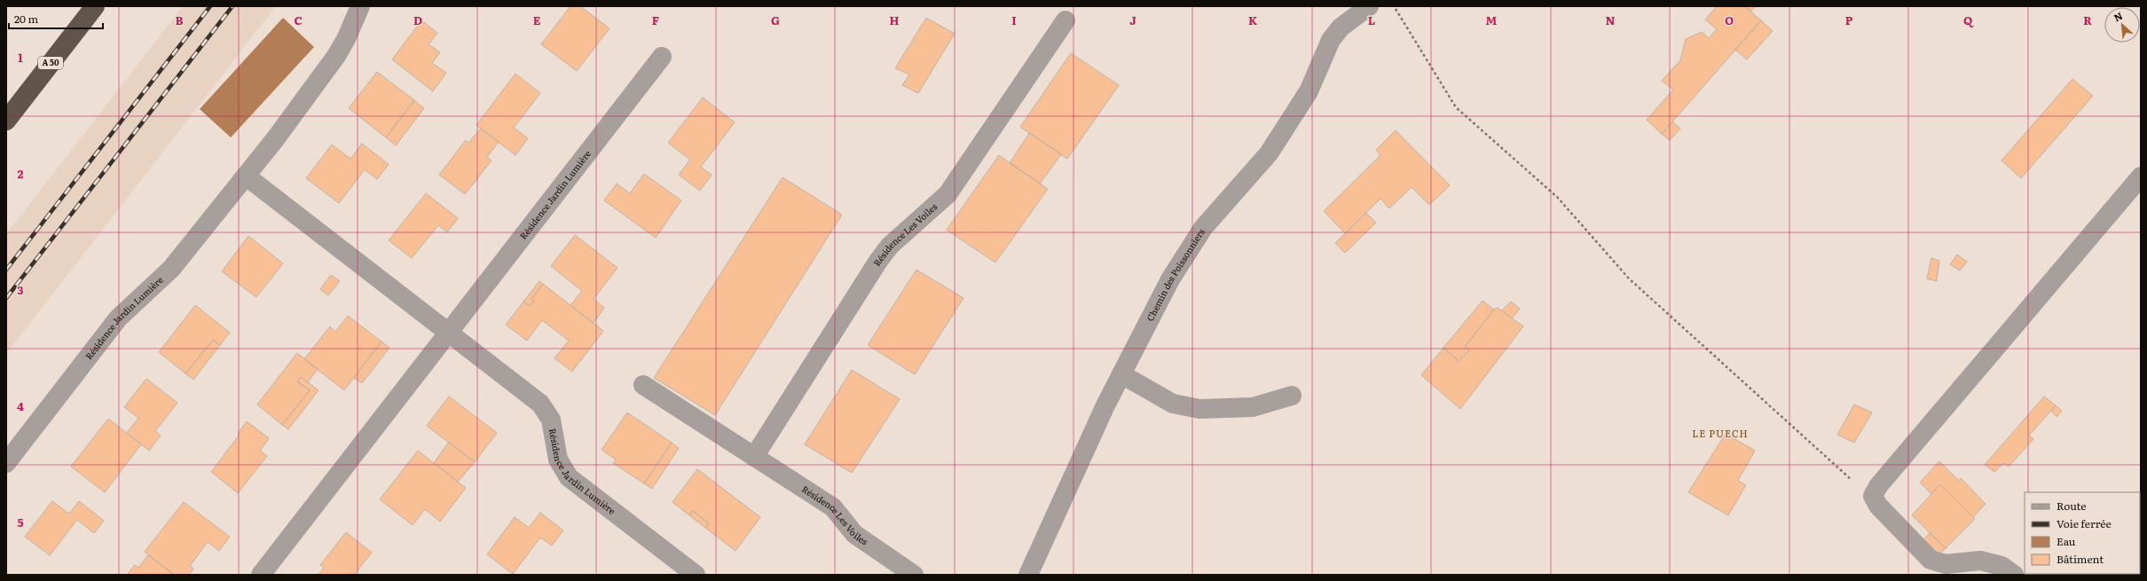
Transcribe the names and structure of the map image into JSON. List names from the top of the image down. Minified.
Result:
{"streets":{"highway":["A 50"],"street":["Résidence Jardin Lumière","Résidence Les Voiles","Chemin des Poissonniers"]},"districts":["LE PUECH"],"legend":["Route","Voie ferrée","Eau","Bâtiment"],"scale_bar":"20 m","north":"top left","grid":{"columns":["B","C","D","E","F","G","H","I","J","K","L","M","N","O","P","Q","R"],"rows":["1","2","3","4","5"]}}
